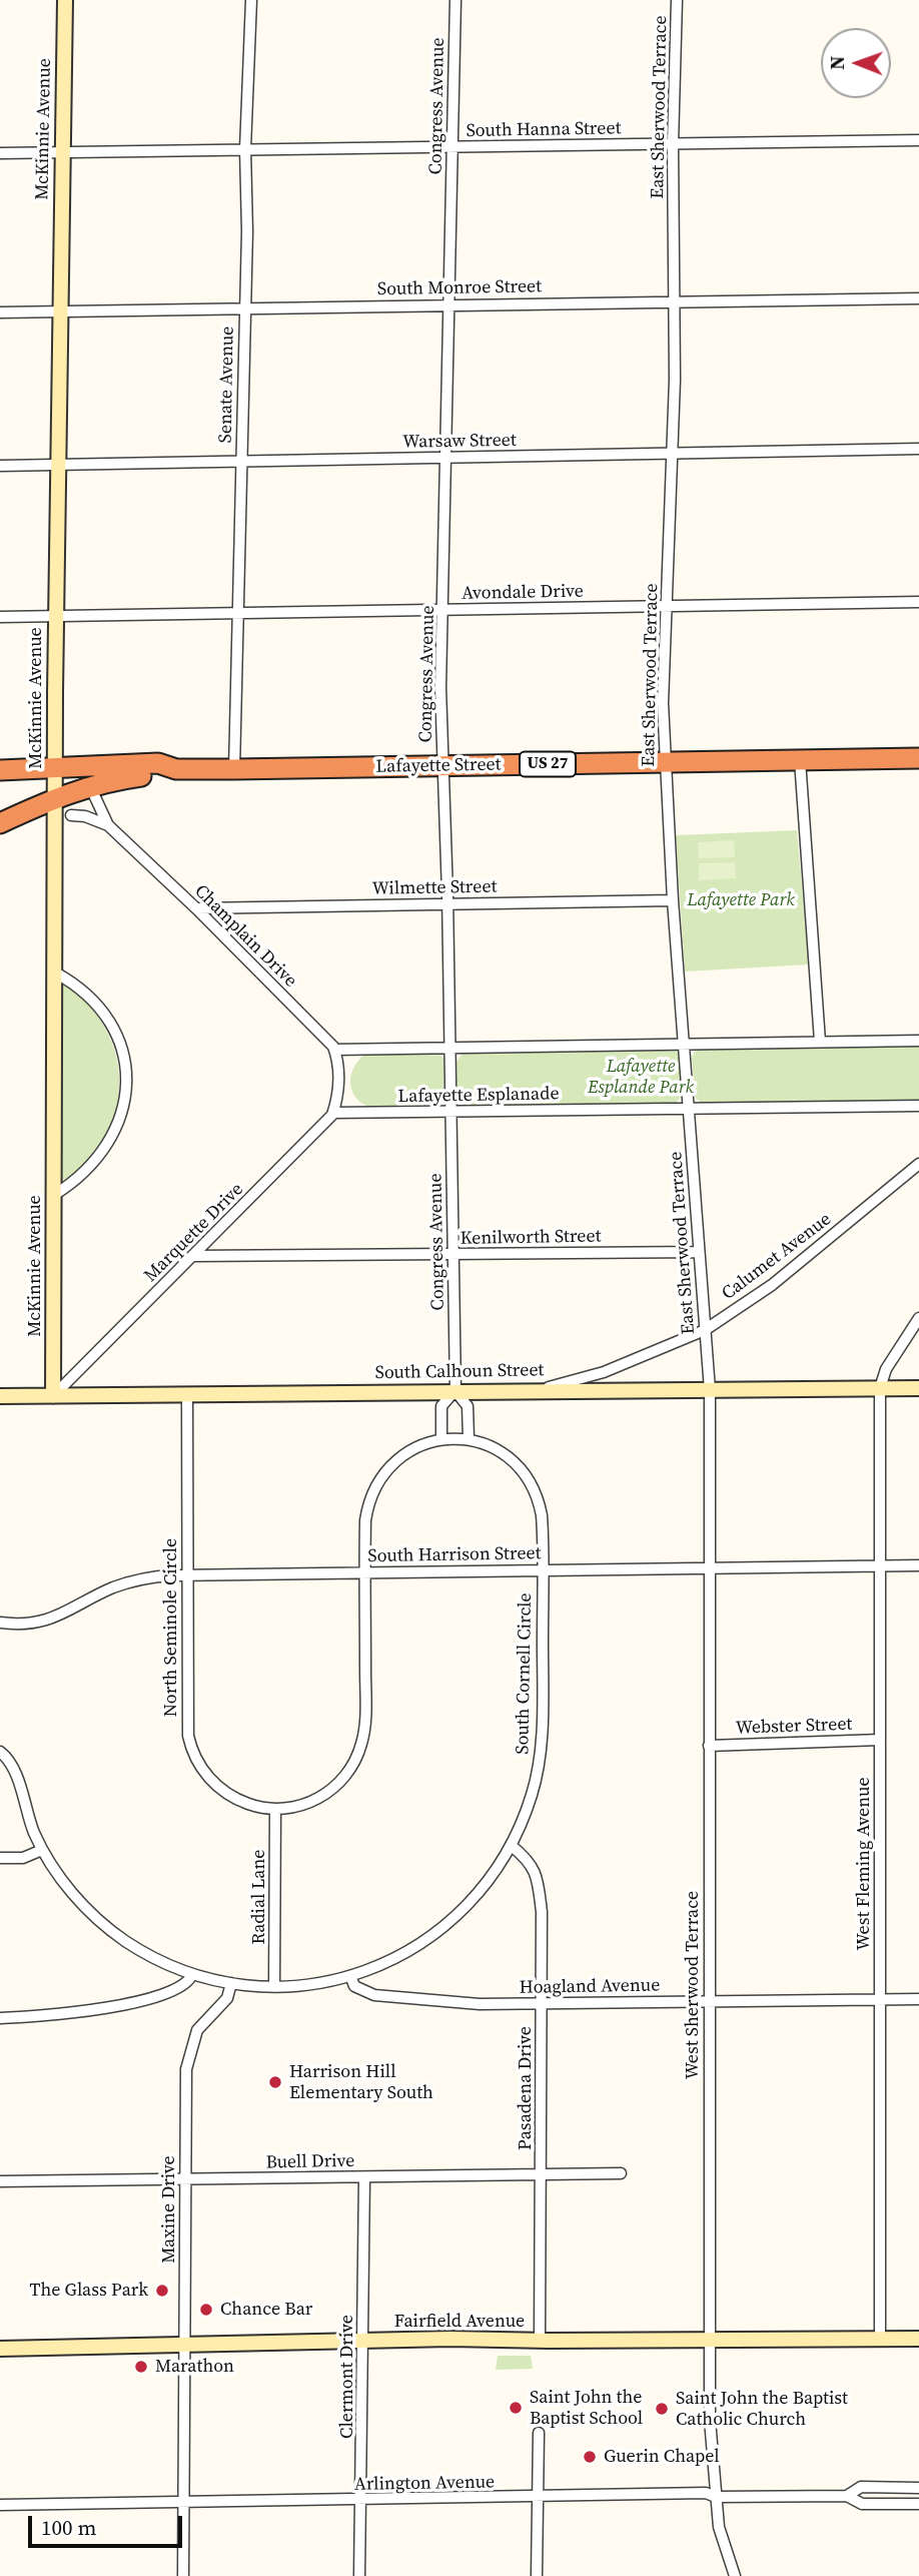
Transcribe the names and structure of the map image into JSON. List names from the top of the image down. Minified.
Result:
{"streets":{"highway":["US 27","Lafayette Street"],"street":["Congress Avenue","East Sherwood Terrace","McKinnie Avenue","South Hanna Street","South Monroe Street","Senate Avenue","Warsaw Street","Avondale Drive","Wilmette Street","Champlain Drive","Lafayette Esplanade","Marquette Drive","Kenilworth Street","Calumet Avenue","South Calhoun Street","South Harrison Street","North Seminole Circle","South Cornell Circle","Webster Street","West Fleming Avenue","Radial Lane","West Sherwood Terrace","Hoagland Avenue","Pasadena Drive","Buell Drive","Maxine Drive","Fairfield Avenue","Clermont Drive","Arlington Avenue"]},"crossings":[["Congress Avenue","South Hanna Street"],["Congress Avenue","South Monroe Street"],["Congress Avenue","Warsaw Street"],["Congress Avenue","Avondale Drive"],["Congress Avenue","Lafayette Street"],["Congress Avenue","Wilmette Street"],["Congress Avenue","Lafayette Esplanade"],["Congress Avenue","Kenilworth Street"],["Congress Avenue","South Calhoun Street"],["East Sherwood Terrace","South Hanna Street"],["East Sherwood Terrace","South Monroe Street"],["East Sherwood Terrace","Warsaw Street"],["East Sherwood Terrace","Avondale Drive"],["East Sherwood Terrace","Lafayette Street"],["East Sherwood Terrace","Wilmette Street"],["East Sherwood Terrace","Lafayette Esplanade"],["East Sherwood Terrace","Kenilworth Street"],["East Sherwood Terrace","Calumet Avenue"],["East Sherwood Terrace","South Calhoun Street"],["East Sherwood Terrace","West Sherwood Terrace"],["McKinnie Avenue","South Hanna Street"],["McKinnie Avenue","South Monroe Street"],["McKinnie Avenue","Warsaw Street"],["McKinnie Avenue","Avondale Drive"],["McKinnie Avenue","US 27"],["McKinnie Avenue","Lafayette Street"],["McKinnie Avenue","Marquette Drive"],["McKinnie Avenue","South Calhoun Street"],["South Hanna Street","Senate Avenue"],["South Monroe Street","Senate Avenue"],["Senate Avenue","Warsaw Street"],["Senate Avenue","Avondale Drive"],["Senate Avenue","Lafayette Street"],["US 27","Lafayette Street"],["US 27","Champlain Drive"],["Wilmette Street","Champlain Drive"],["Lafayette Esplanade","Marquette Drive"],["Marquette Drive","Kenilworth Street"],["Marquette Drive","South Calhoun Street"],["Calumet Avenue","South Calhoun Street"],["South Calhoun Street","North Seminole Circle"],["South Calhoun Street","West Fleming Avenue"],["South Calhoun Street","West Sherwood Terrace"],["South Harrison Street","North Seminole Circle"],["South Harrison Street","South Cornell Circle"],["South Harrison Street","West Fleming Avenue"],["South Harrison Street","West Sherwood Terrace"],["North Seminole Circle","Radial Lane"],["South Cornell Circle","Radial Lane"],["South Cornell Circle","Hoagland Avenue"],["South Cornell Circle","Pasadena Drive"],["South Cornell Circle","Maxine Drive"],["Webster Street","West Fleming Avenue"],["Webster Street","West Sherwood Terrace"],["West Fleming Avenue","Hoagland Avenue"],["West Fleming Avenue","Fairfield Avenue"],["West Sherwood Terrace","Hoagland Avenue"],["West Sherwood Terrace","Fairfield Avenue"],["West Sherwood Terrace","Arlington Avenue"],["Hoagland Avenue","Pasadena Drive"],["Pasadena Drive","Buell Drive"],["Pasadena Drive","Fairfield Avenue"],["Buell Drive","Maxine Drive"],["Buell Drive","Clermont Drive"],["Maxine Drive","Fairfield Avenue"],["Maxine Drive","Arlington Avenue"],["Fairfield Avenue","Clermont Drive"],["Clermont Drive","Arlington Avenue"]],"parks":["Lafayette Park","Lafayette Esplande Park"],"places":["Harrison Hill Elementary South","The Glass Park","Chance Bar","Marathon","Saint John the Baptist School","Saint John the Baptist Catholic Church","Guerin Chapel"],"scale_bar":"100 m","north":"left"}
